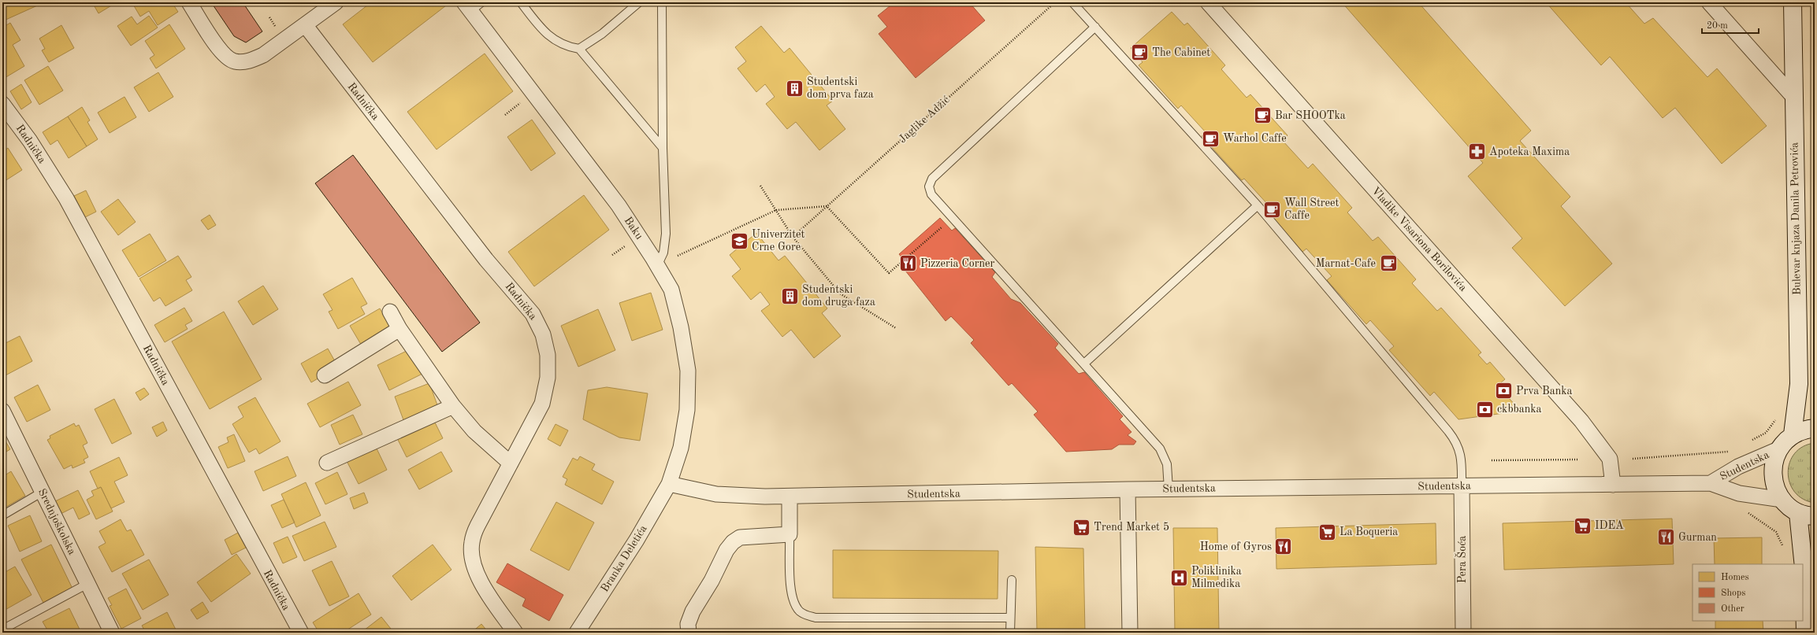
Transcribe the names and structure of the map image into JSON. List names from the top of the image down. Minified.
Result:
{"streets":{"main road":["Bulevar knjaza Danila Petrovića"],"street":["Radnička","Baku","Vladike Visariona Borilovića","Studentska","Srednjoškolska","Branka Deletića","Pera Šoća"],"path":["Jaglike Adžić"]},"crossings":[["Baku","Studentska"],["Baku","Branka Deletića"],["Vladike Visariona Borilovića","Studentska"],["Studentska","Branka Deletića"],["Studentska","Pera Šoća"]],"places":{"cafe":["The Cabinet","Bar SHOOTka","Warhol Caffe","Wall Street Caffe","Marnat-Cafe"],"building":["Studentski dom prva faza","Studentski dom druga faza"],"pharmacy":["Apoteka Maxima"],"school or university":["Univerzitet Crne Gore"],"restaurant":["Pizzeria Corner","Gurman","Home of Gyros"],"bank":["Prva Banka","ckbbanka"],"supermarket":["IDEA","Trend Market 5","La Boqueria"],"hospital":["Poliklinika Milmedika"]},"legend":["Homes","Shops","Other"],"scale_bar":"20 m"}
